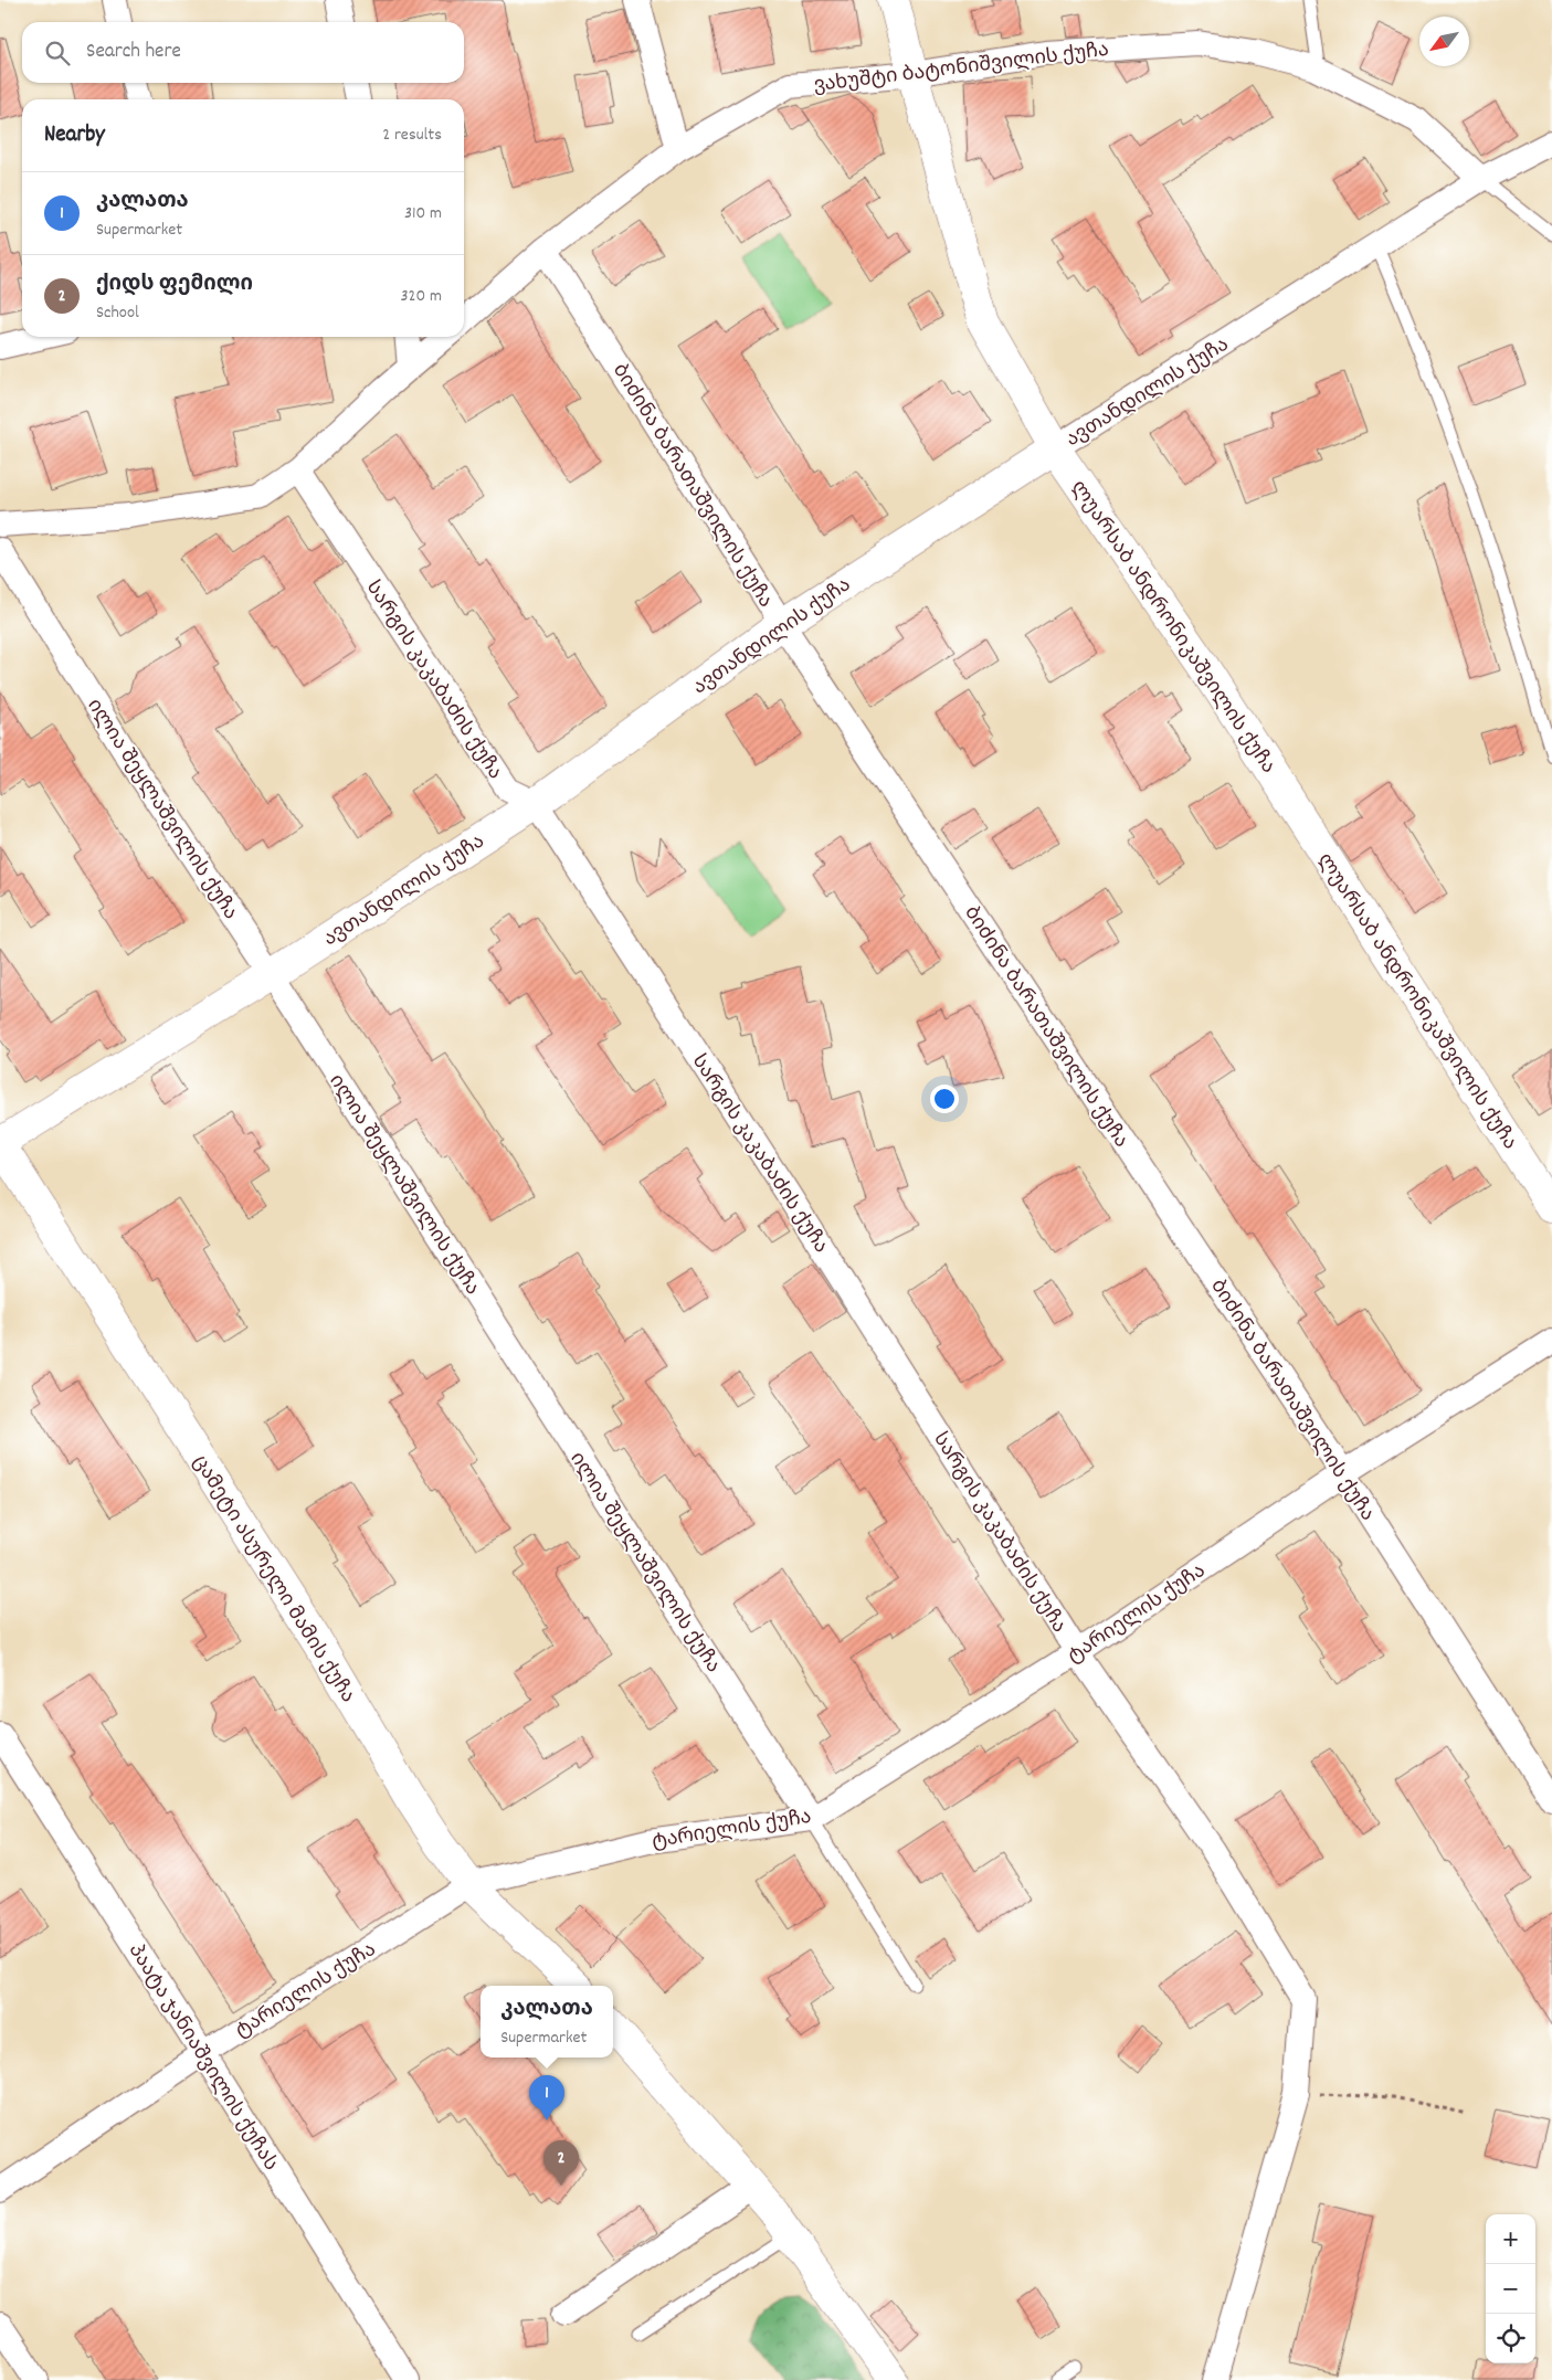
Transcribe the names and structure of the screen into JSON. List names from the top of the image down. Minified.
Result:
{"streets":{"street":["ვახუშტი ბატონიშვილის ქუჩა","ავთანდილის ქუჩა","ბიძინა ბარათაშვილის ქუჩა","ლუარსაბ ანდრონიკაშვილის ქუჩა","სარგის კაკაბაძის ქუჩა","ილია შეყლაშვილის ქუჩა","ცამეტი ასურელი მამის ქუჩა","ტარიელის ქუჩა","პაატა ჯანიაშვილის ქუჩას"]},"crossings":[["ვახუშტი ბატონიშვილის ქუჩა","ავთანდილის ქუჩა"],["ვახუშტი ბატონიშვილის ქუჩა","ბიძინა ბარათაშვილის ქუჩა"],["ვახუშტი ბატონიშვილის ქუჩა","ლუარსაბ ანდრონიკაშვილის ქუჩა"],["ავთანდილის ქუჩა","ბიძინა ბარათაშვილის ქუჩა"],["ავთანდილის ქუჩა","ლუარსაბ ანდრონიკაშვილის ქუჩა"],["ავთანდილის ქუჩა","სარგის კაკაბაძის ქუჩა"],["ავთანდილის ქუჩა","ილია შეყლაშვილის ქუჩა"],["ავთანდილის ქუჩა","ცამეტი ასურელი მამის ქუჩა"],["ბიძინა ბარათაშვილის ქუჩა","ტარიელის ქუჩა"],["სარგის კაკაბაძის ქუჩა","ტარიელის ქუჩა"],["ილია შეყლაშვილის ქუჩა","ტარიელის ქუჩა"],["ცამეტი ასურელი მამის ქუჩა","ტარიელის ქუჩა"],["ტარიელის ქუჩა","პაატა ჯანიაშვილის ქუჩას"]],"north":"bottom left","page":{"search":"Search here","heading":["Nearby","2 results"],"list":[{"mark":"1","name":"კალათა","note":"Supermarket","value":"310 m"},{"mark":"2","name":"ქიდს ფემილი","note":"School","value":"320 m"}],"popup":["კალათა","Supermarket"],"pins":["1","2"],"map_buttons":["+","−"]}}
